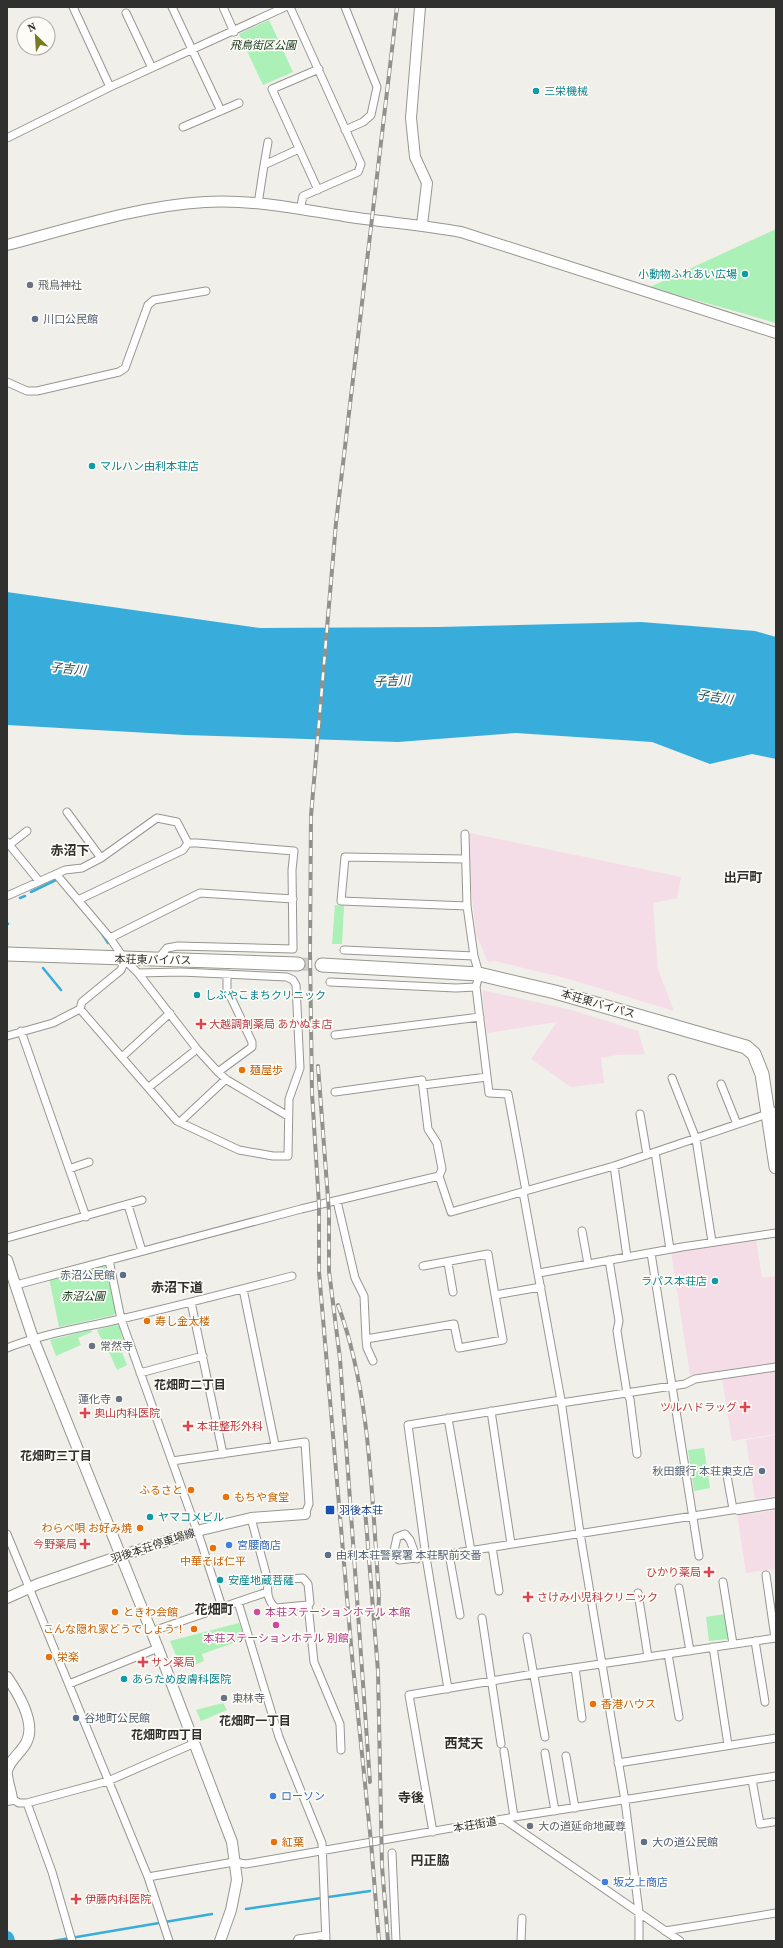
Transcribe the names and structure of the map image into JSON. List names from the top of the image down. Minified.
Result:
{"streets":{"highway":["本荘東バイパス"],"street":["羽後本荘停車場線","本荘街道"]},"districts":["赤沼下","出戸町","赤沼下道","花畑町二丁目","花畑町三丁目","花畑町","花畑町一丁目","花畑町四丁目","西梵天","寺後","円正脇"],"water":["子吉川"],"parks":["飛鳥街区公園","赤沼公園"],"places":{"other":["三栄機械","小動物ふれあい広場","飛鳥神社","川口公民館","マルハン由利本荘店","しぶやこまちクリニック","麺屋歩","赤沼公民館","ラパス本荘店","寿し金太楼","常然寺","蓮化寺","秋田銀行 本荘東支店","ふるさと","もちや食堂","ヤマコメビル","わらべ唄 お好み焼","宮腰商店","中華そば仁平","由利本荘警察署 本荘駅前交番","安産地蔵菩薩","ときわ会館","本荘ステーションホテル 本館","本荘ステーションホテル 別館","こんな隠れ家どうでしょう！","栄楽","あらため皮膚科医院","東林寺","香港ハウス","谷地町公民館","ローソン","大の道延命地蔵尊","紅葉","大の道公民館","坂之上商店"],"health":["大越調剤薬局 あかぬま店","ツルハドラッグ","奥山内科医院","本荘整形外科","今野薬局","ひかり薬局","さけみ小児科クリニック","サン薬局","伊藤内科医院"],"transit":["羽後本荘"]},"north":"top left"}
